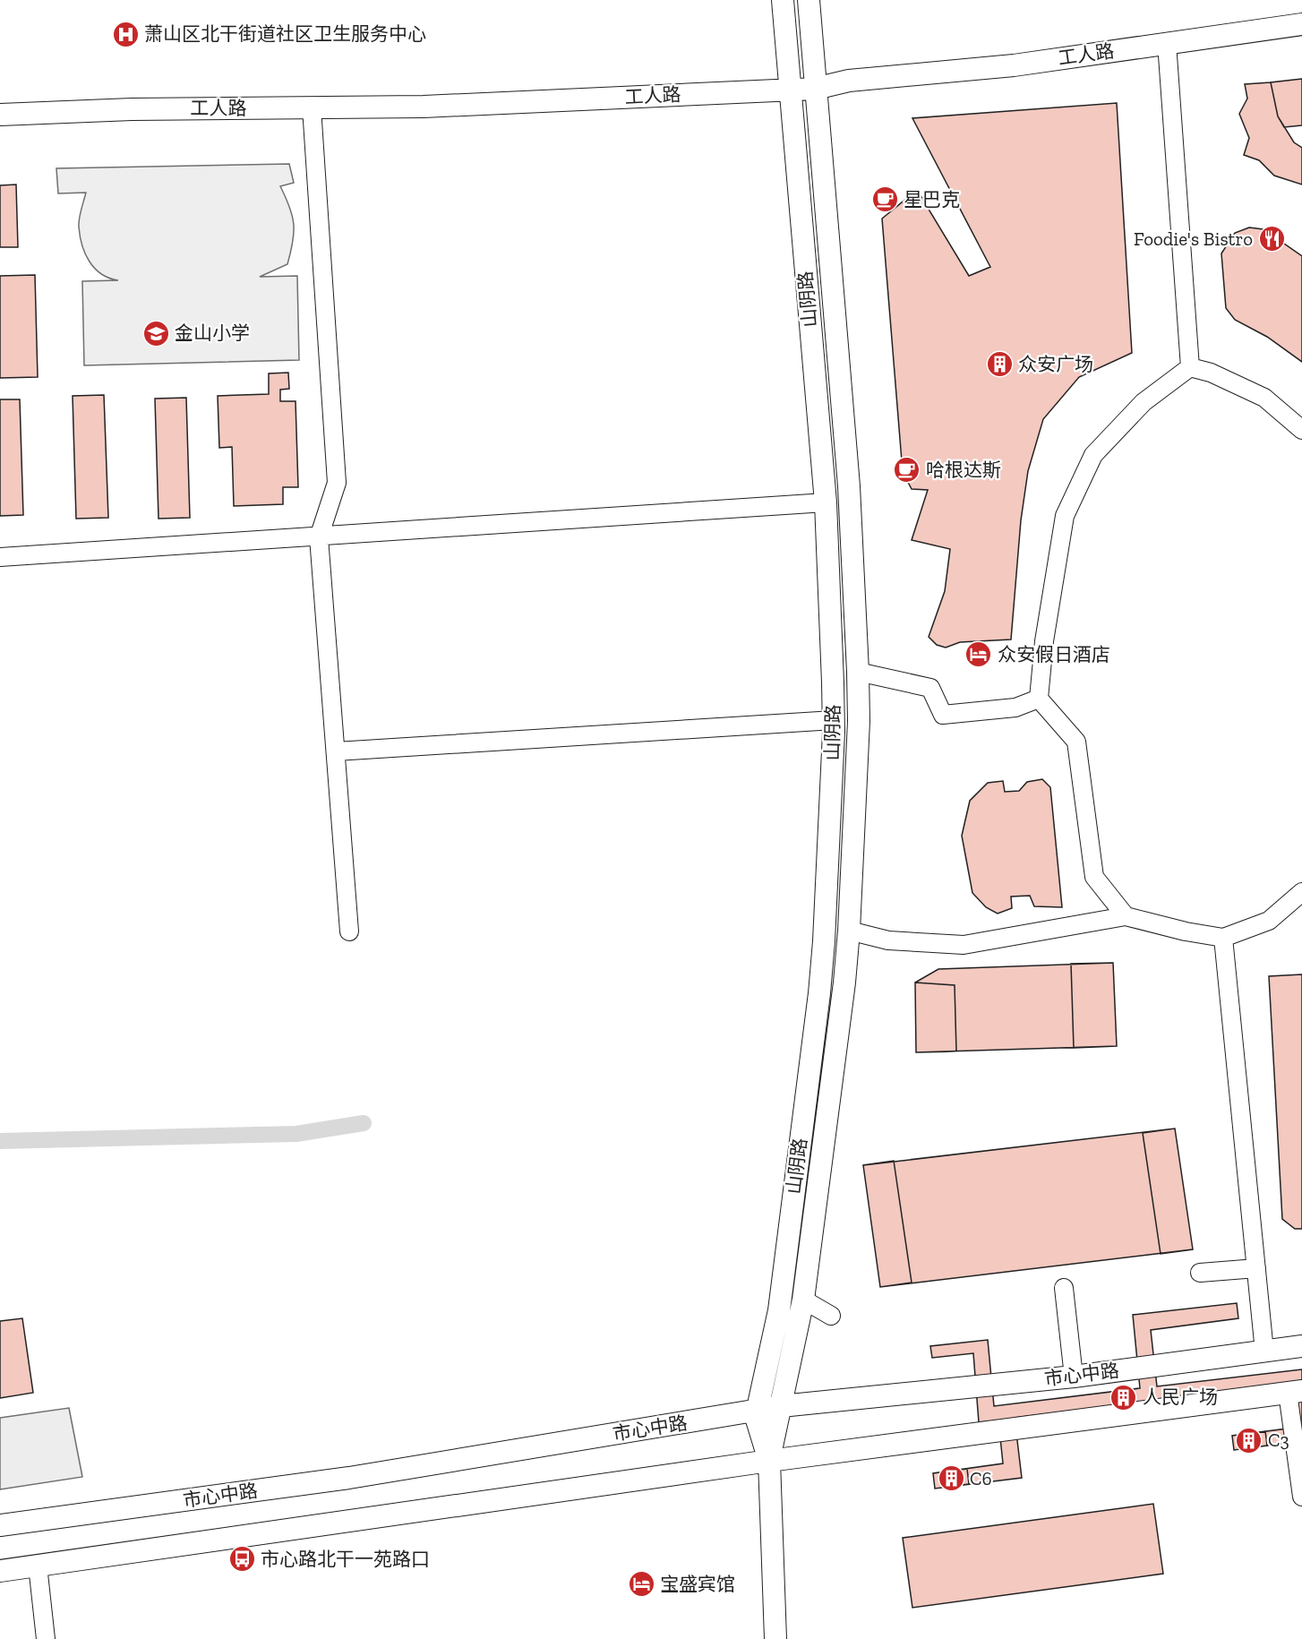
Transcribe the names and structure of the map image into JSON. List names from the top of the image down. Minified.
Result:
{"streets":{"main road":["工人路","山阴路","市心中路"]},"crossings":[["工人路","山阴路"],["山阴路","市心中路"]],"places":{"hospital":["萧山区北干街道社区卫生服务中心"],"cafe":["星巴克","哈根达斯"],"restaurant":["Foodie's Bistro"],"school or university":["金山小学"],"building":["众安广场","人民广场","C3","C6"],"hotel":["众安假日酒店","宝盛宾馆"],"bus stop":["市心路北干一苑路口"]}}
